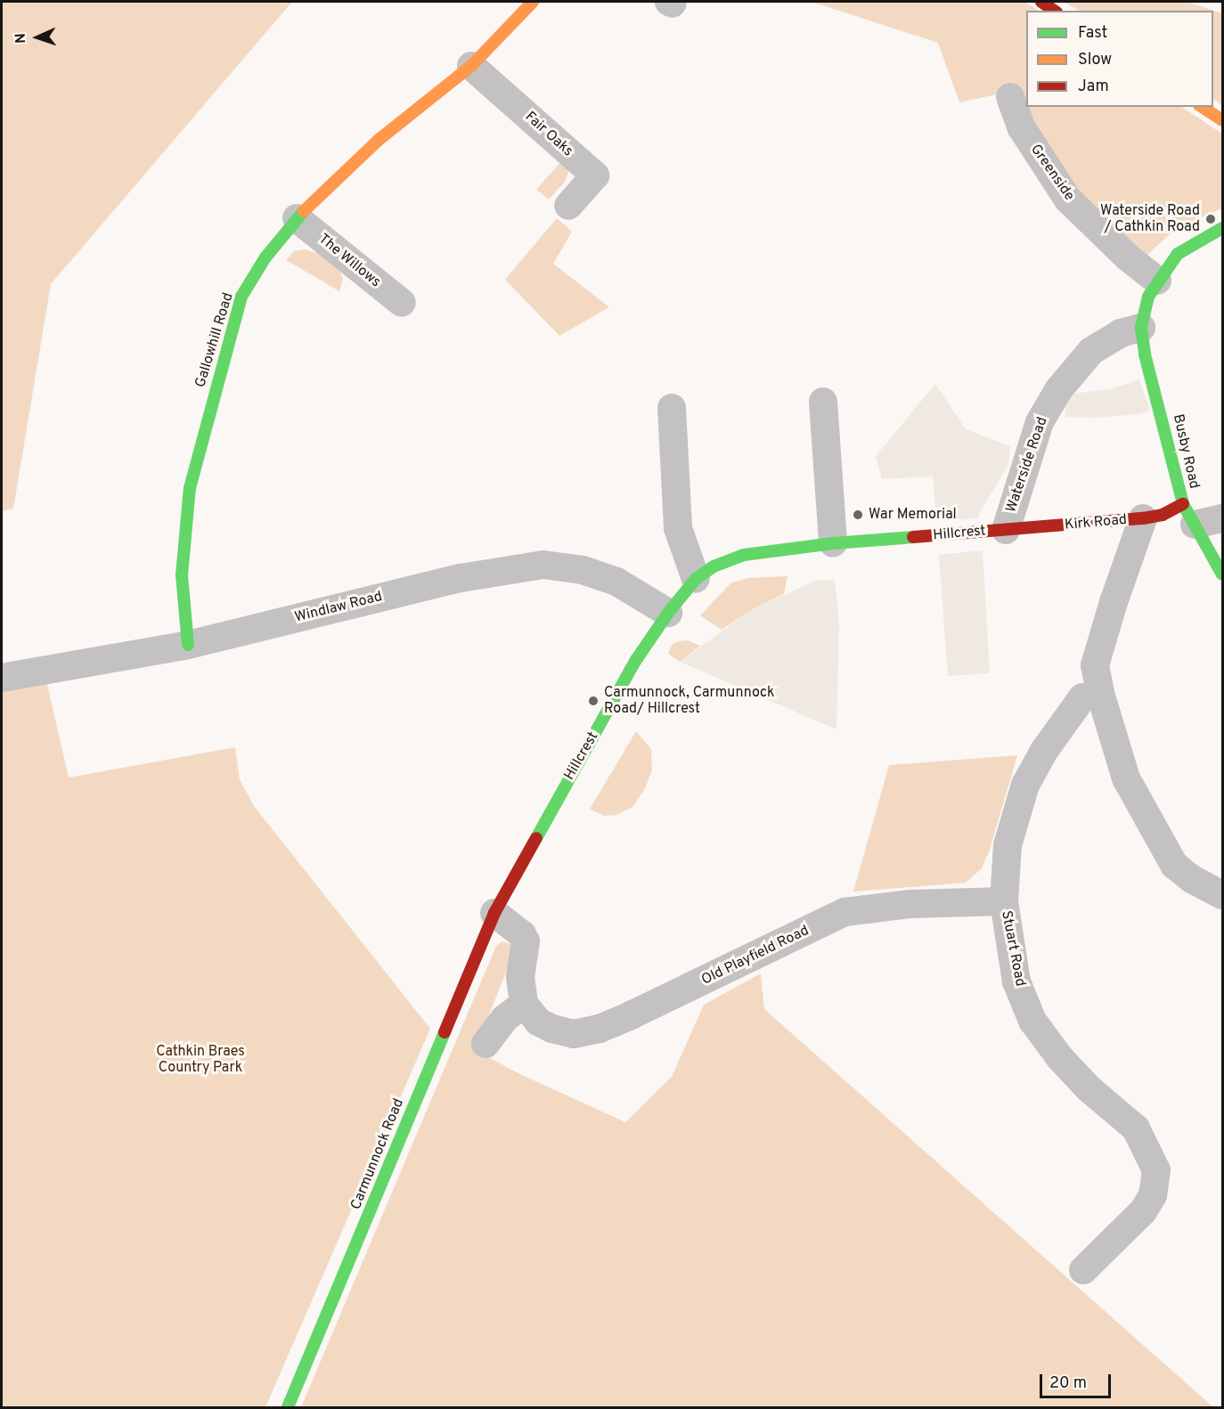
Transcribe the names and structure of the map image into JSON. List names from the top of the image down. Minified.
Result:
{"streets":{"street":["Fair Oaks","Greenside","The Willows","Gallowhill Road","Busby Road","Waterside Road","Kirk Road","Hillcrest","Windlaw Road","Stuart Road","Old Playfield Road","Carmunnock Road"]},"crossings":[["Fair Oaks","Gallowhill Road"],["The Willows","Gallowhill Road"],["Gallowhill Road","Windlaw Road"],["Busby Road","Waterside Road"],["Busby Road","Kirk Road"],["Waterside Road","Kirk Road"],["Waterside Road","Hillcrest"],["Kirk Road","Hillcrest"],["Hillcrest","Windlaw Road"],["Hillcrest","Carmunnock Road"],["Stuart Road","Old Playfield Road"]],"parks":["Cathkin Braes Country Park"],"places":["Waterside Road / Cathkin Road","War Memorial","Carmunnock, Carmunnock Road/ Hillcrest"],"legend":["Fast","Slow","Jam"],"scale_bar":"20 m","north":"left"}
